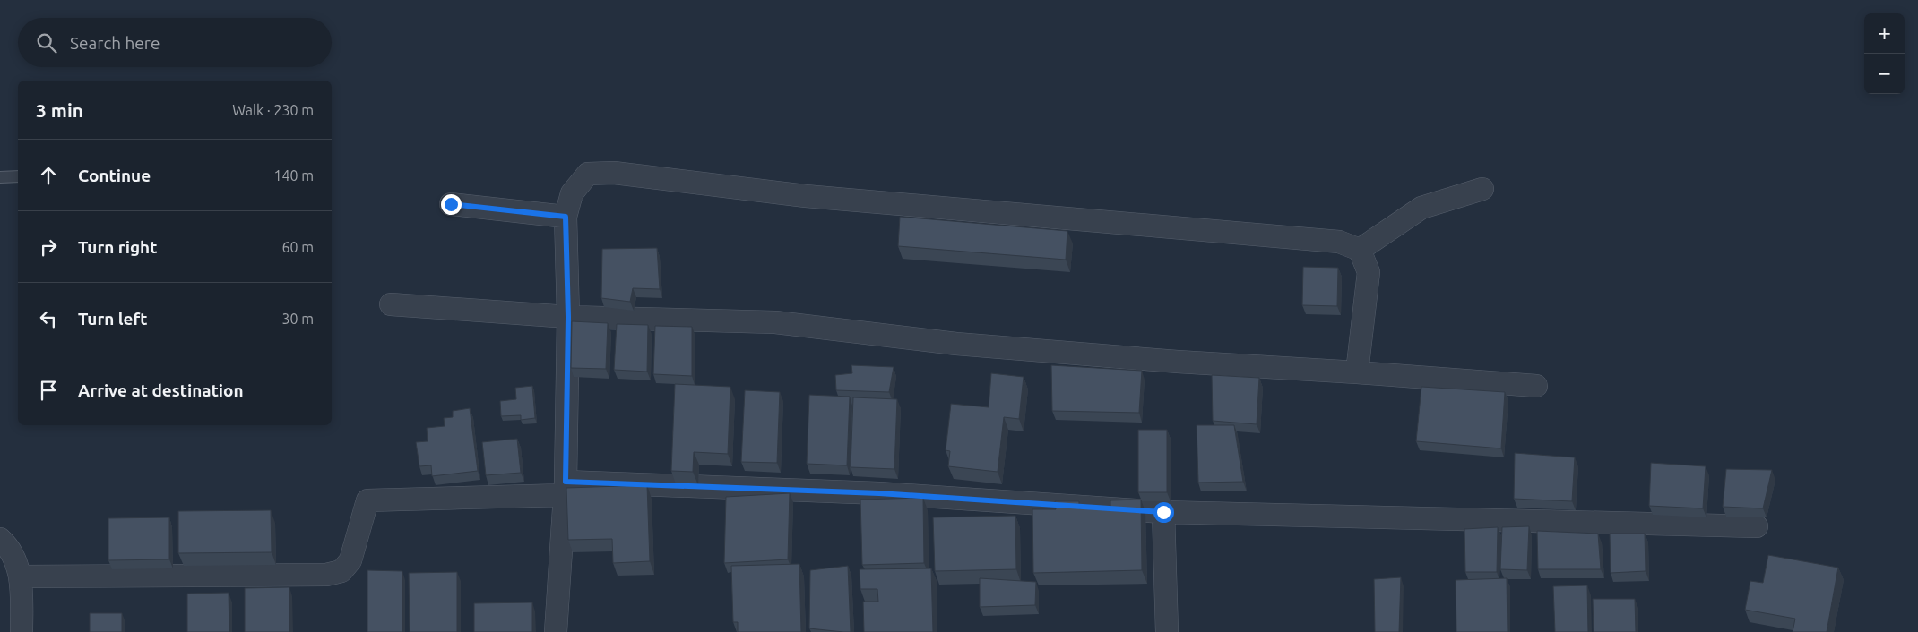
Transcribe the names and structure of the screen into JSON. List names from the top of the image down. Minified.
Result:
{"page":{"map_buttons":["+","−"],"search":"Search here","heading":["3 min","Walk · 230 m"],"list":[["Continue","140 m"],["Turn right","60 m"],["Turn left","30 m"],"Arrive at destination"]}}
